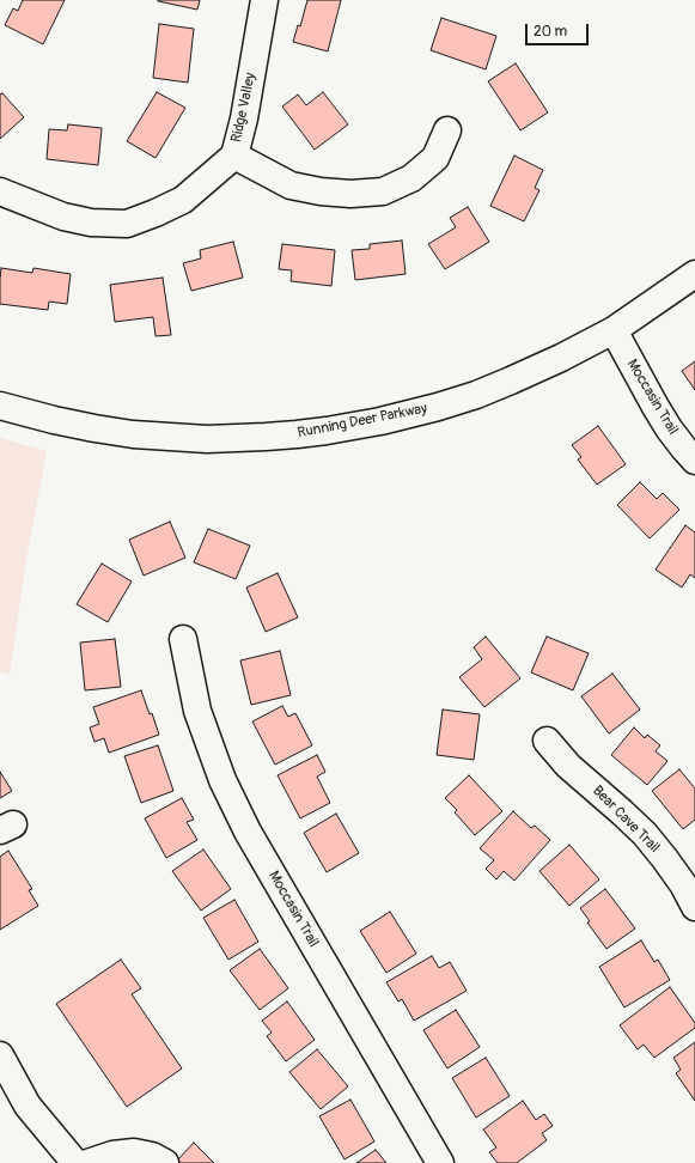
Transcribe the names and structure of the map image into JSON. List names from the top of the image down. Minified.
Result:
{"streets":{"street":["Ridge Valley","Moccasin Trail","Running Deer Parkway","Bear Cave Trail"]},"crossings":[["Moccasin Trail","Running Deer Parkway"]],"scale_bar":"20 m"}
